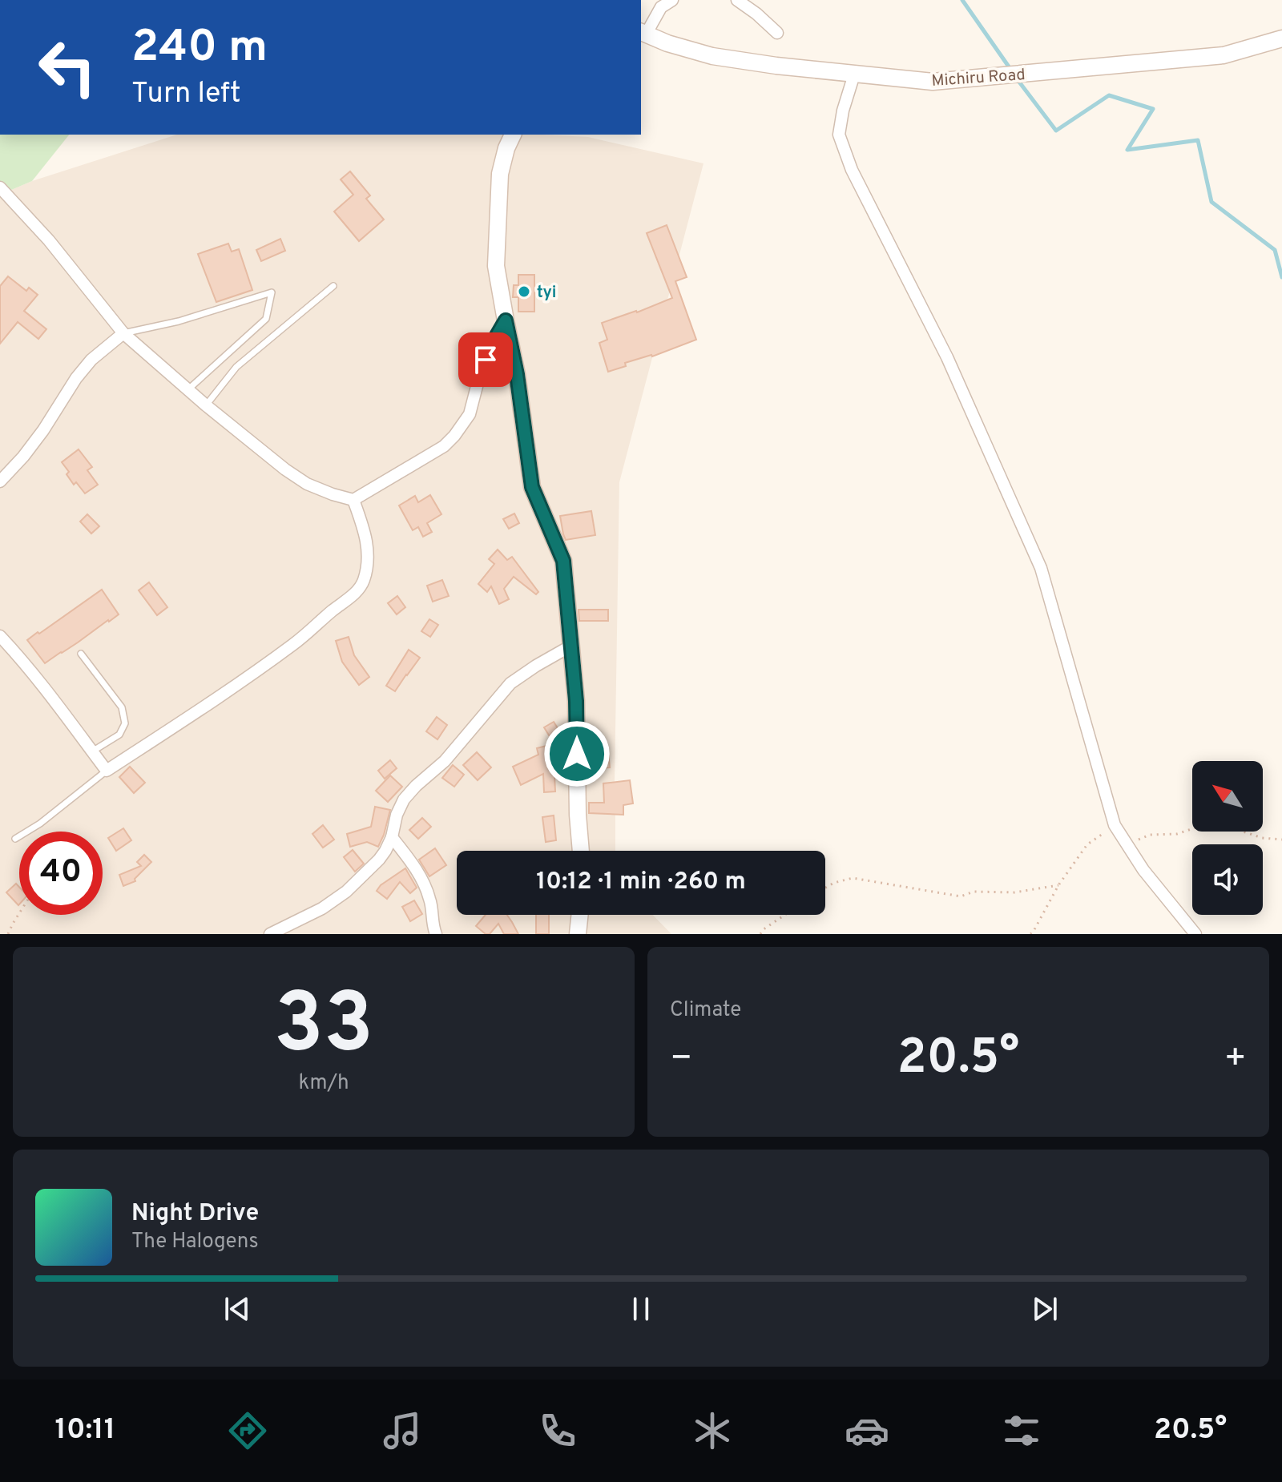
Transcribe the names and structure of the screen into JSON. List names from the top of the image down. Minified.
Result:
{"streets":{"street":["Michiru Road"]},"places":["tyi"],"north":"top left","page":{"turn":["240 m","Turn left"],"limit":"40","trip":"10:12 · 1 min · 260 m","tile":[["33","km/h"],"Climate"],"heat":["−","20.5°","+"],"song":["Night Drive","The Halogens"],"tabs":["10:11","20.5°"]}}
